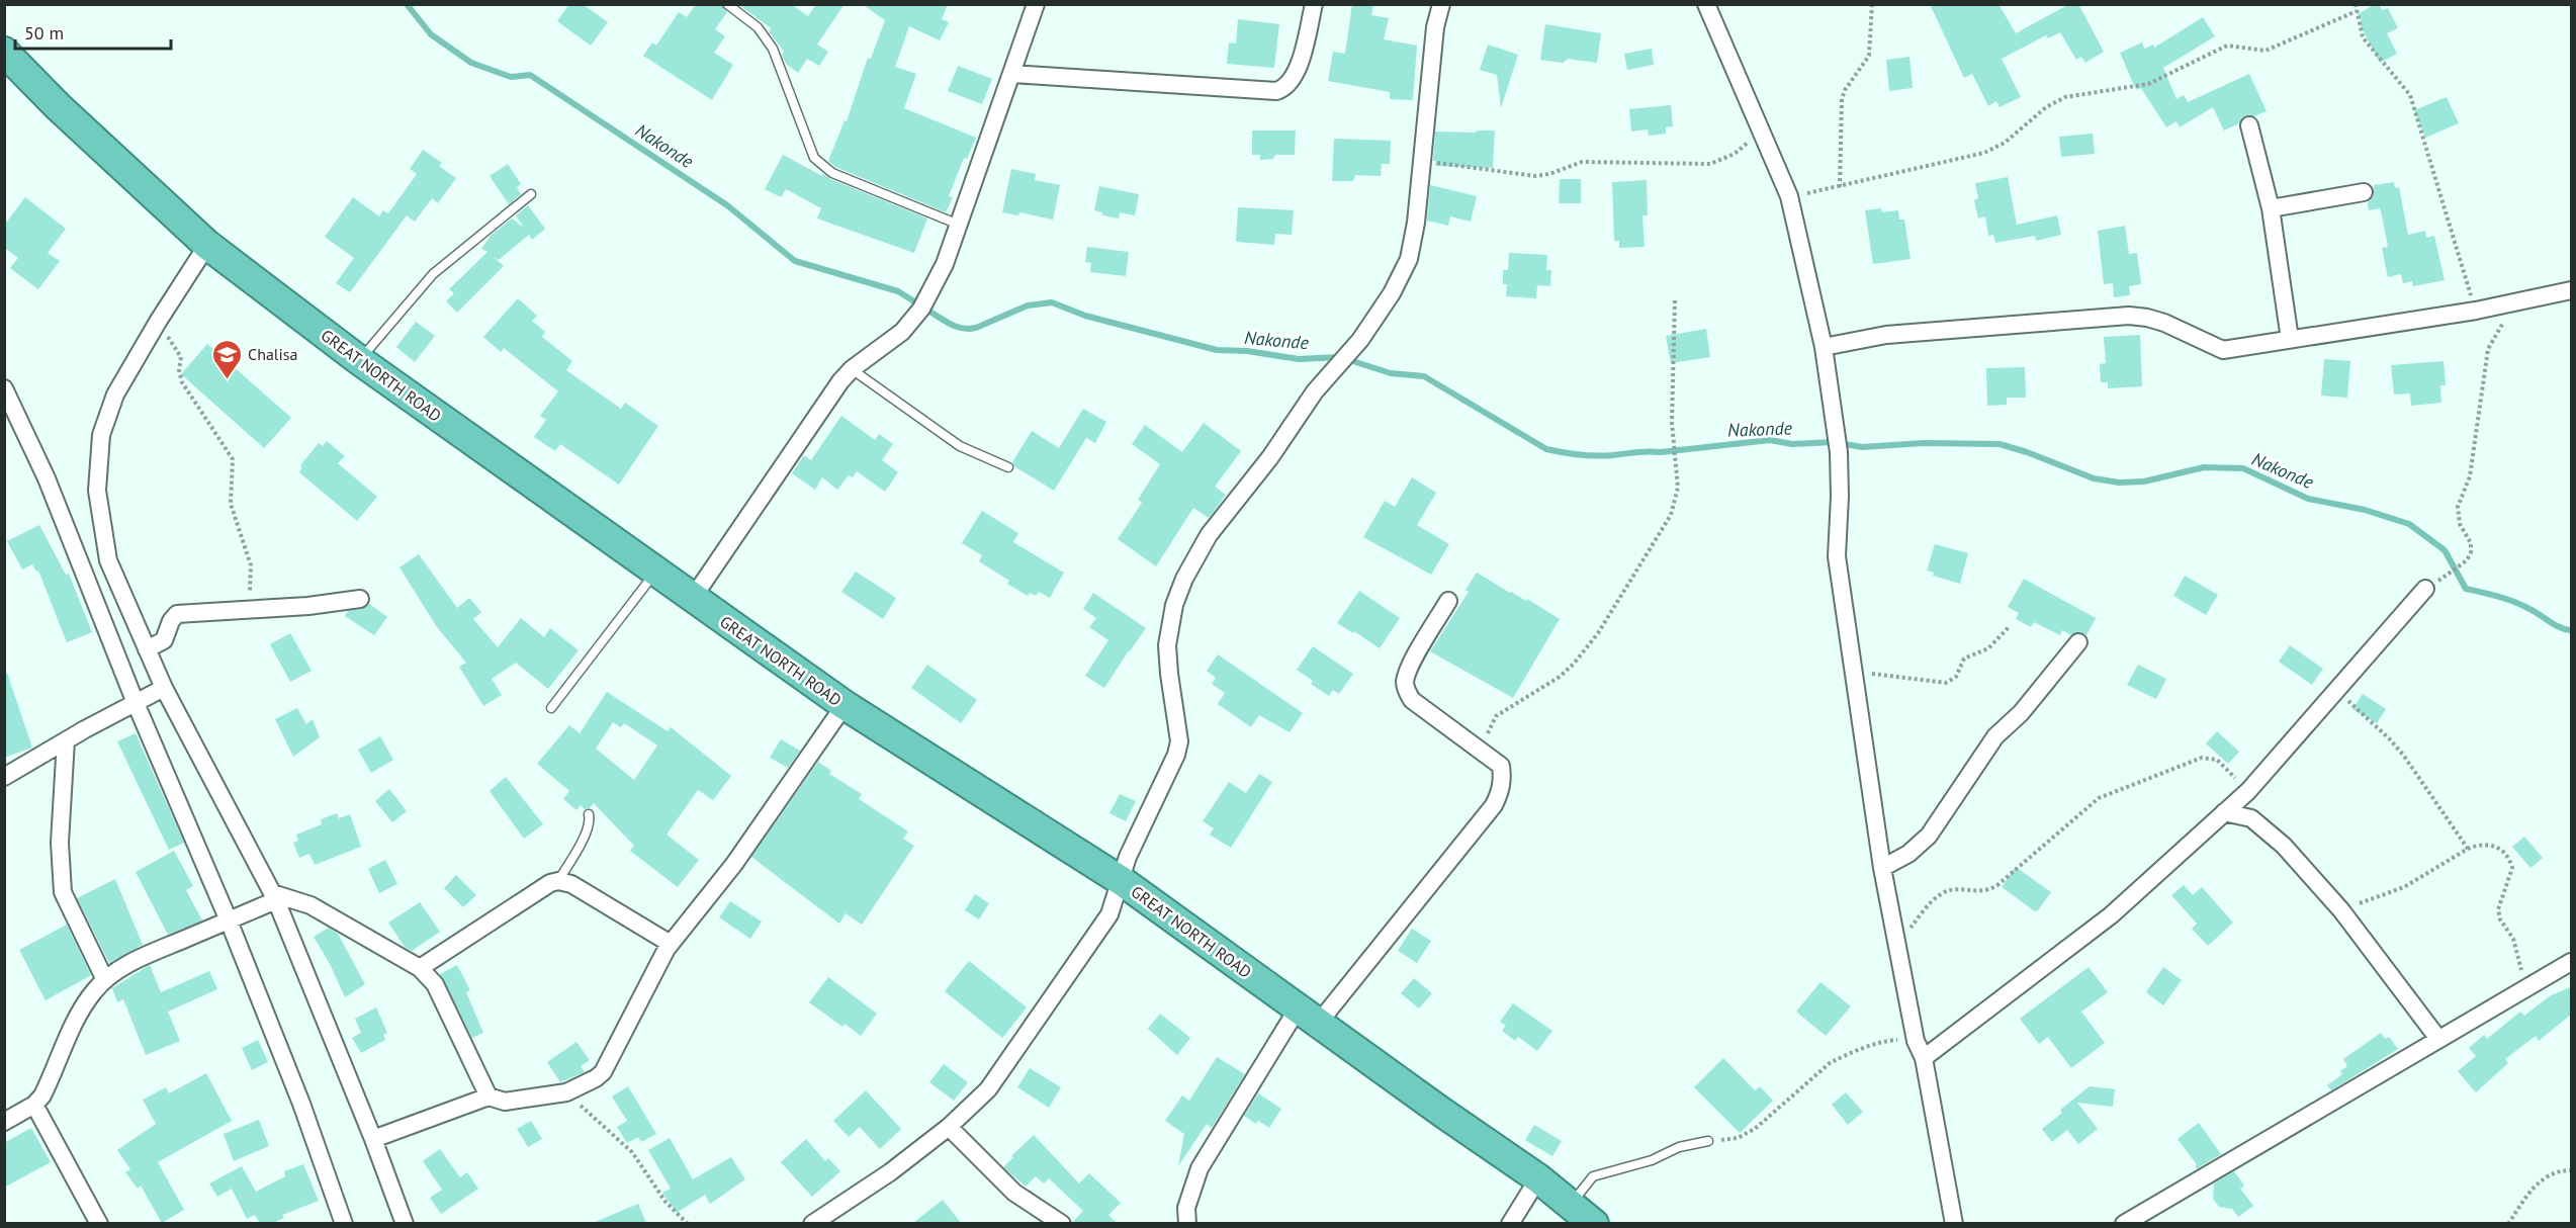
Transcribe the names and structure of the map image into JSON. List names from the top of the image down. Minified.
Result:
{"streets":{"highway":["GREAT NORTH ROAD"]},"water":["Nakonde"],"places":{"school or university":["Chalisa"]},"scale_bar":"50 m"}
